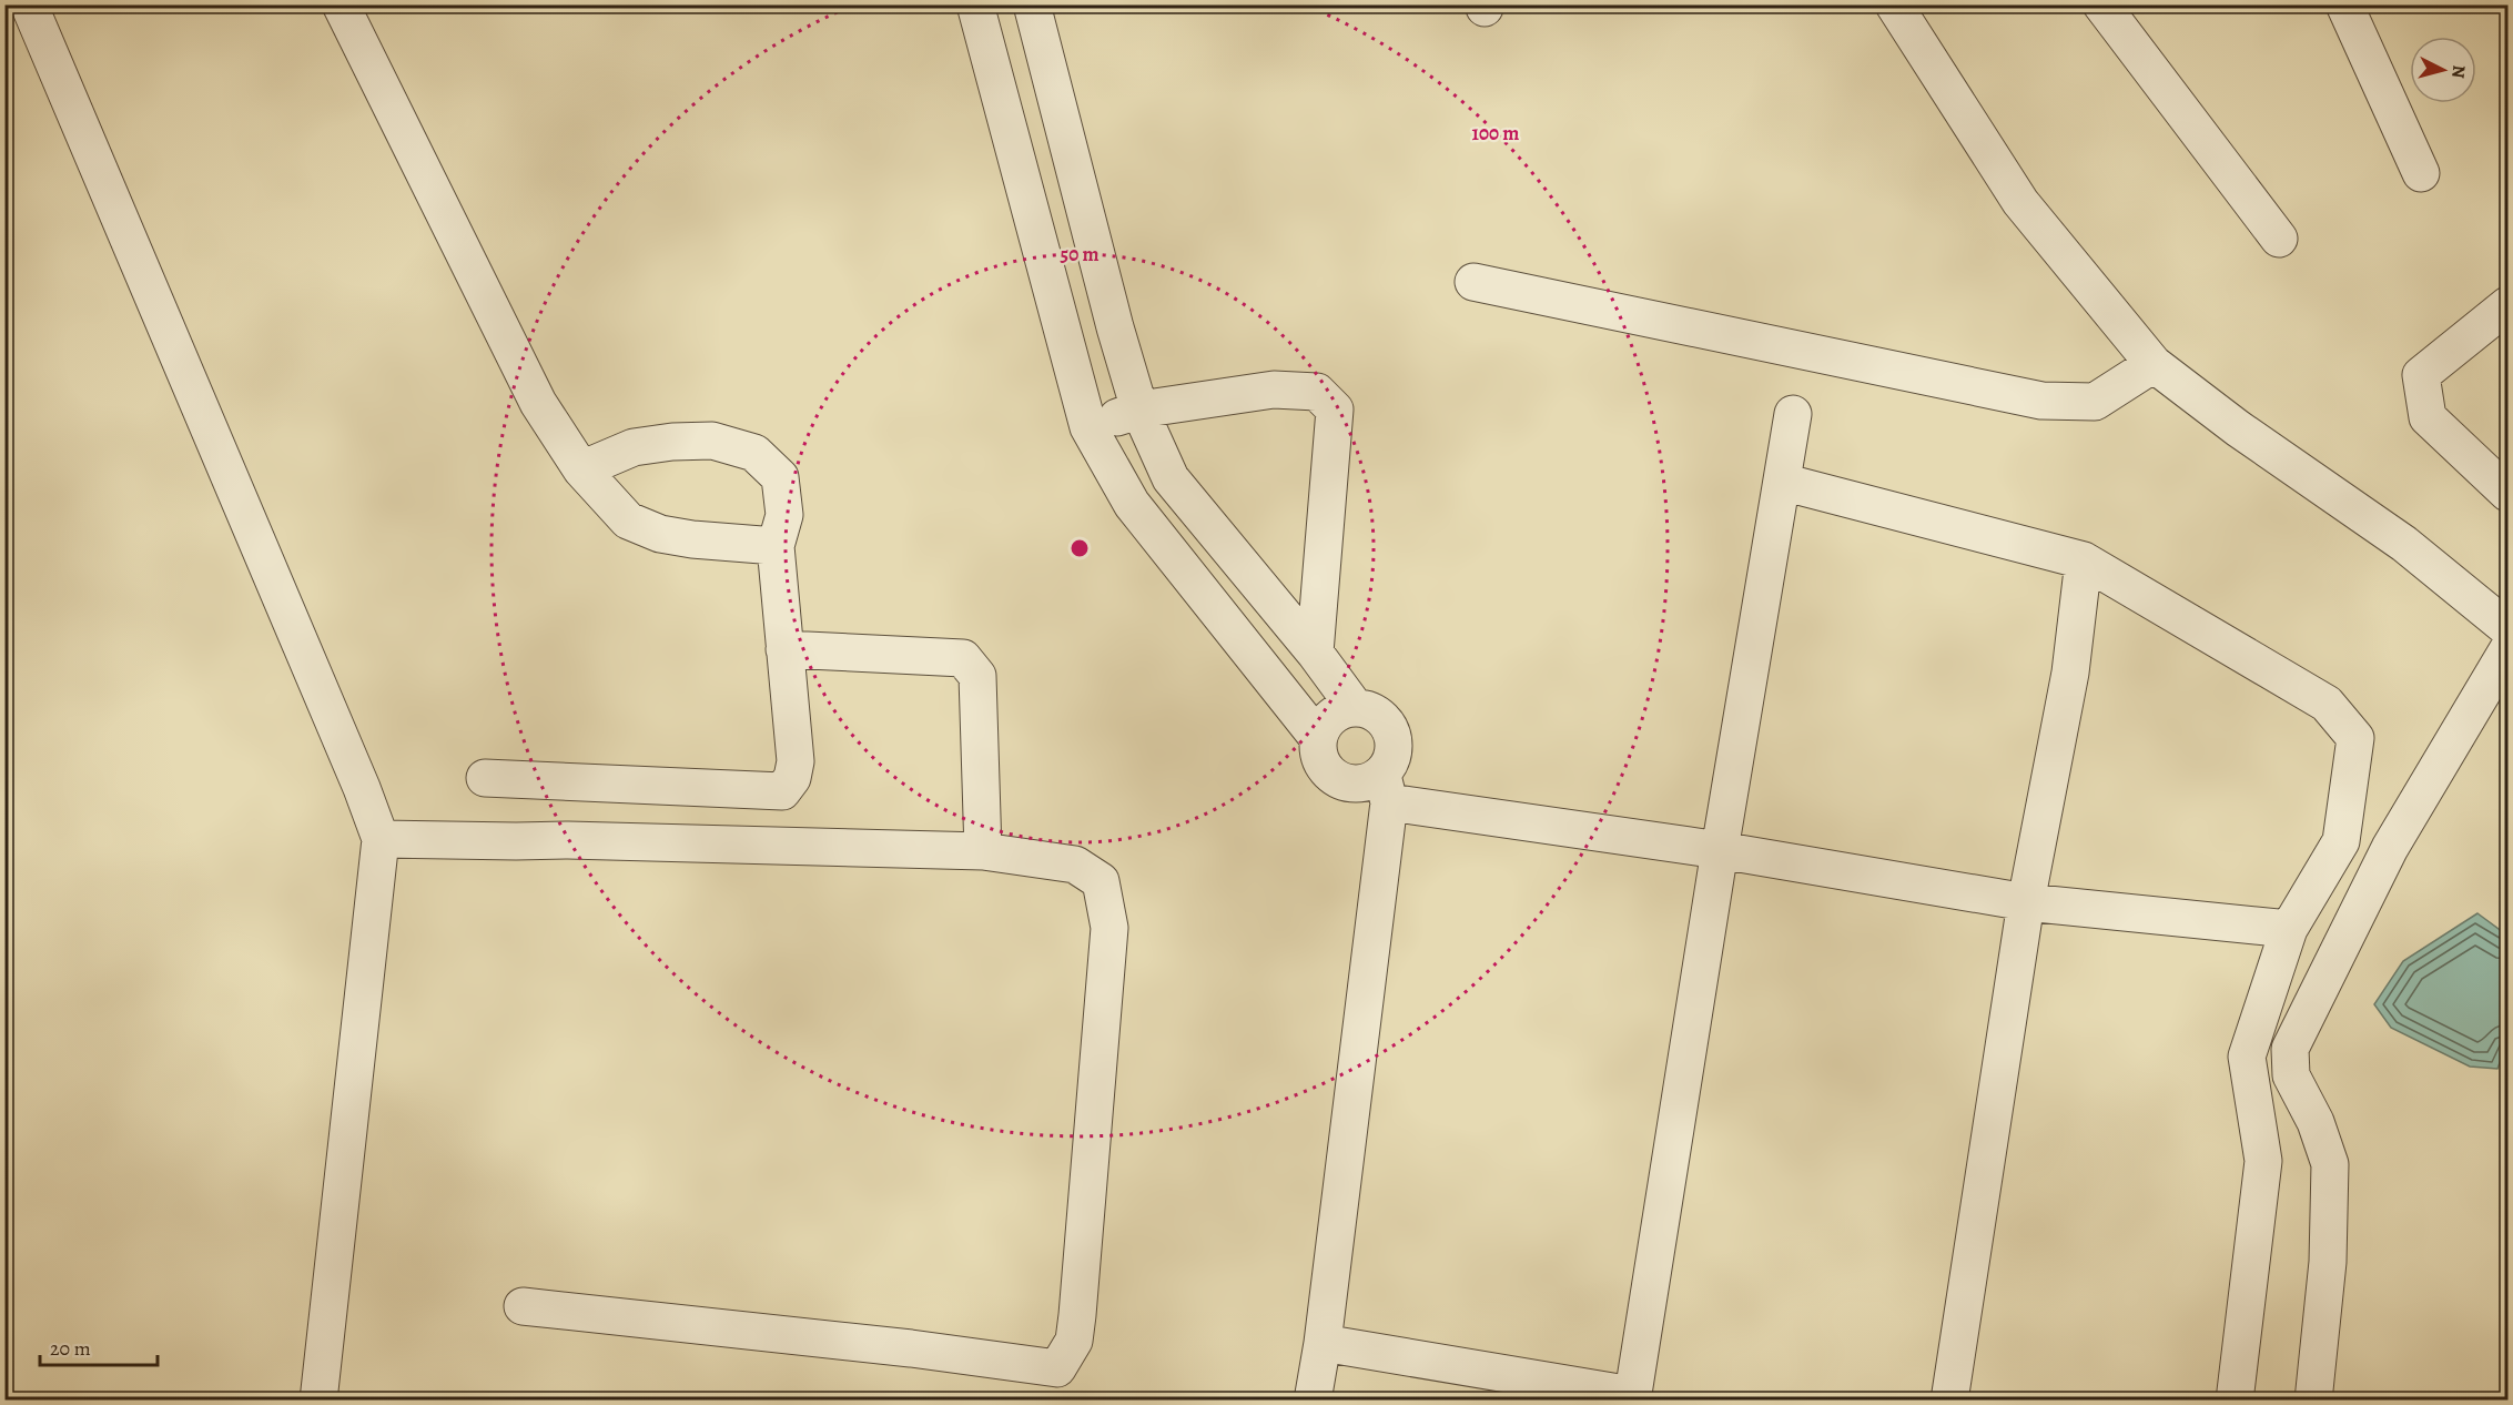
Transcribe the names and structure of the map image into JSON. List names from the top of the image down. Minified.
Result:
{"scale_bar":"20 m","north":"right","rings":["100 m","50 m"]}
